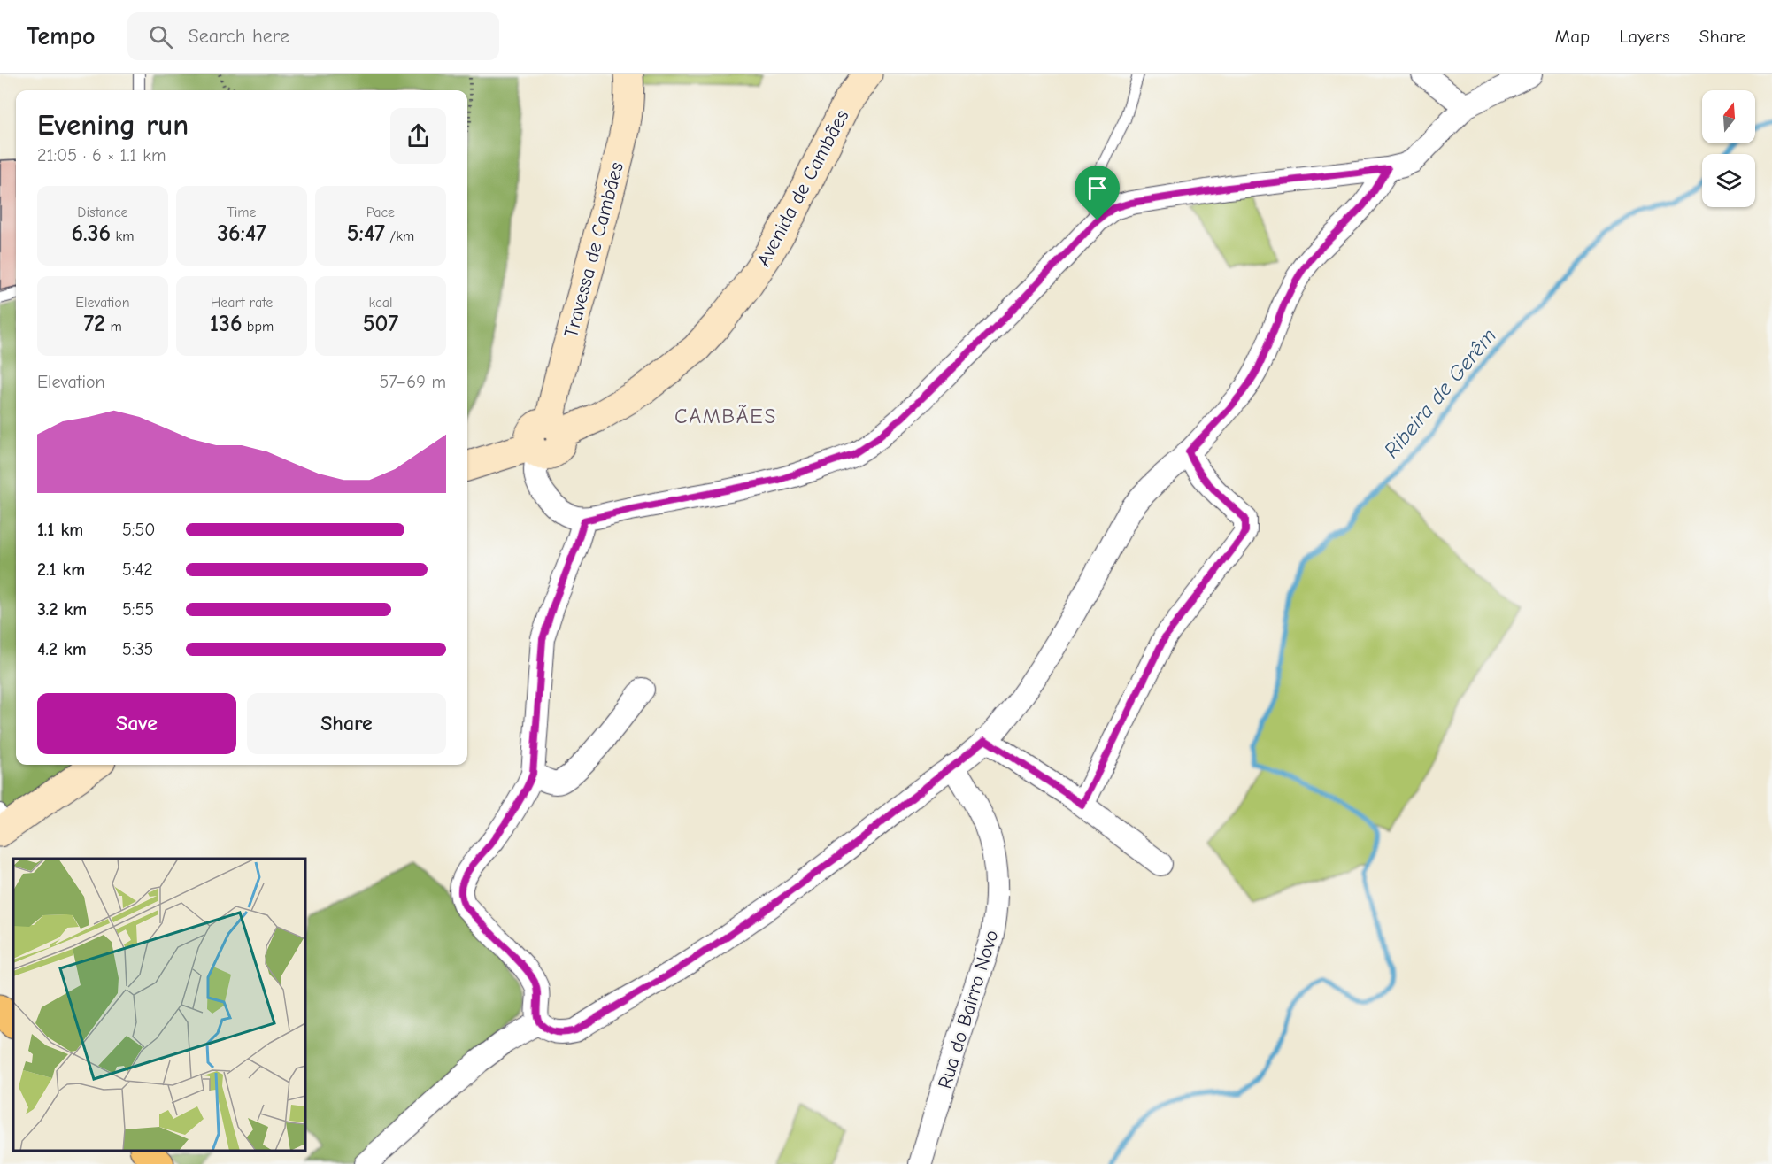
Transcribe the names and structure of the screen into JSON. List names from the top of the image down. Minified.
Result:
{"streets":{"street":["Avenida de Cambães","Travessa de Cambães","Rua do Bairro Novo"]},"crossings":[["Avenida de Cambães","Travessa de Cambães"]],"districts":["CAMBÃES"],"water":["Ribeira de Gerêm"],"north":"top","page":{"header":"Tempo","search":"Search here","nav":["Map","Layers","Share"],"heading":["Evening run","21:05 · 6 × 1.1 km"],"stats":[["Distance","6.36 km"],["Time","36:47"],["Pace","5:47 /km"],["Elevation","72 m"],["Heart rate","136 bpm"],["kcal","507"]],"chart":["Elevation","57–69 m"],"list":[{"name":"1.1 km","note":"5:50"},{"name":"2.1 km","note":"5:42"},{"name":"3.2 km","note":"5:55"},{"name":"4.2 km","note":"5:35"}],"buttons":["Save","Share"]}}
